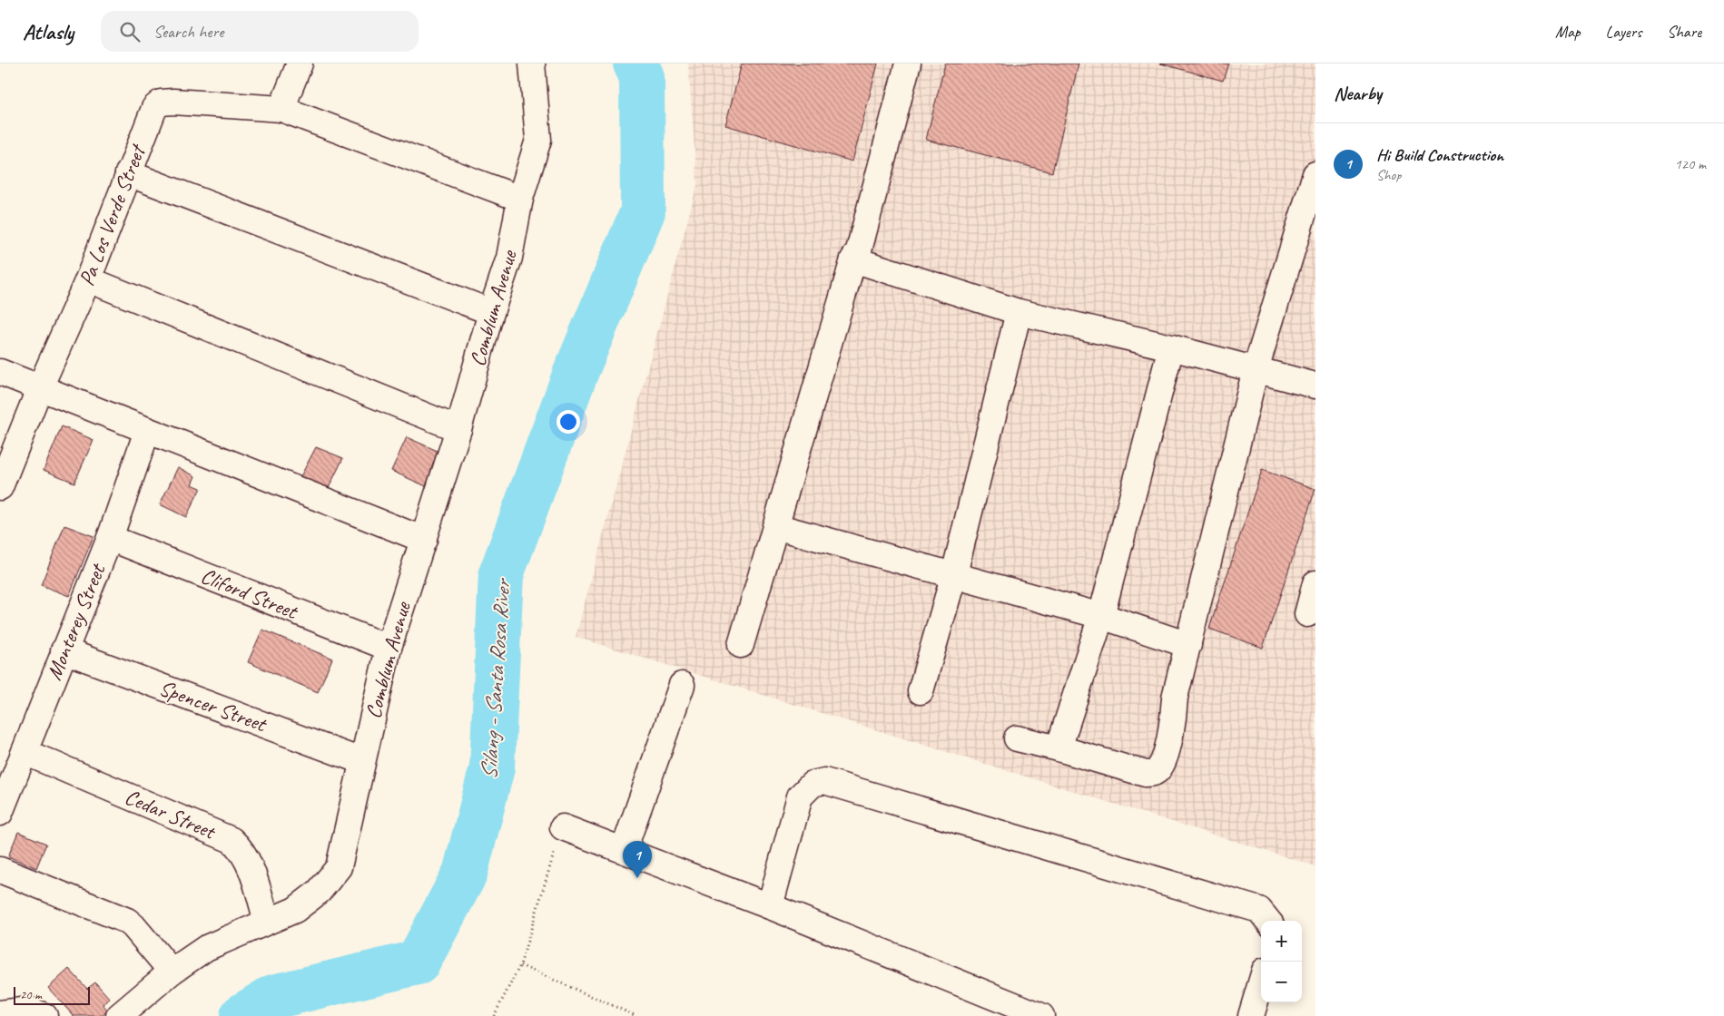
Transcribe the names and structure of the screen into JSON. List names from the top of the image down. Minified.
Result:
{"streets":{"street":["Pa Los Verde Street","Comblum Avenue","Cliford Street","Monterey Street","Spencer Street","Cedar Street"]},"crossings":[["Pa Los Verde Street","Comblum Avenue"],["Comblum Avenue","Cliford Street"],["Comblum Avenue","Spencer Street"],["Comblum Avenue","Cedar Street"],["Cliford Street","Monterey Street"],["Monterey Street","Spencer Street"],["Monterey Street","Cedar Street"]],"water":["Silang - Santa Rosa River"],"scale_bar":"20 m","page":{"header":"Atlasly","search":"Search here","nav":["Map","Layers","Share"],"heading":"Nearby","list":[{"mark":"1","name":"Hi Build Construction","note":"Shop","value":"120 m"}],"pins":"1","map_buttons":["+","−"],"scale":"20 m"}}
